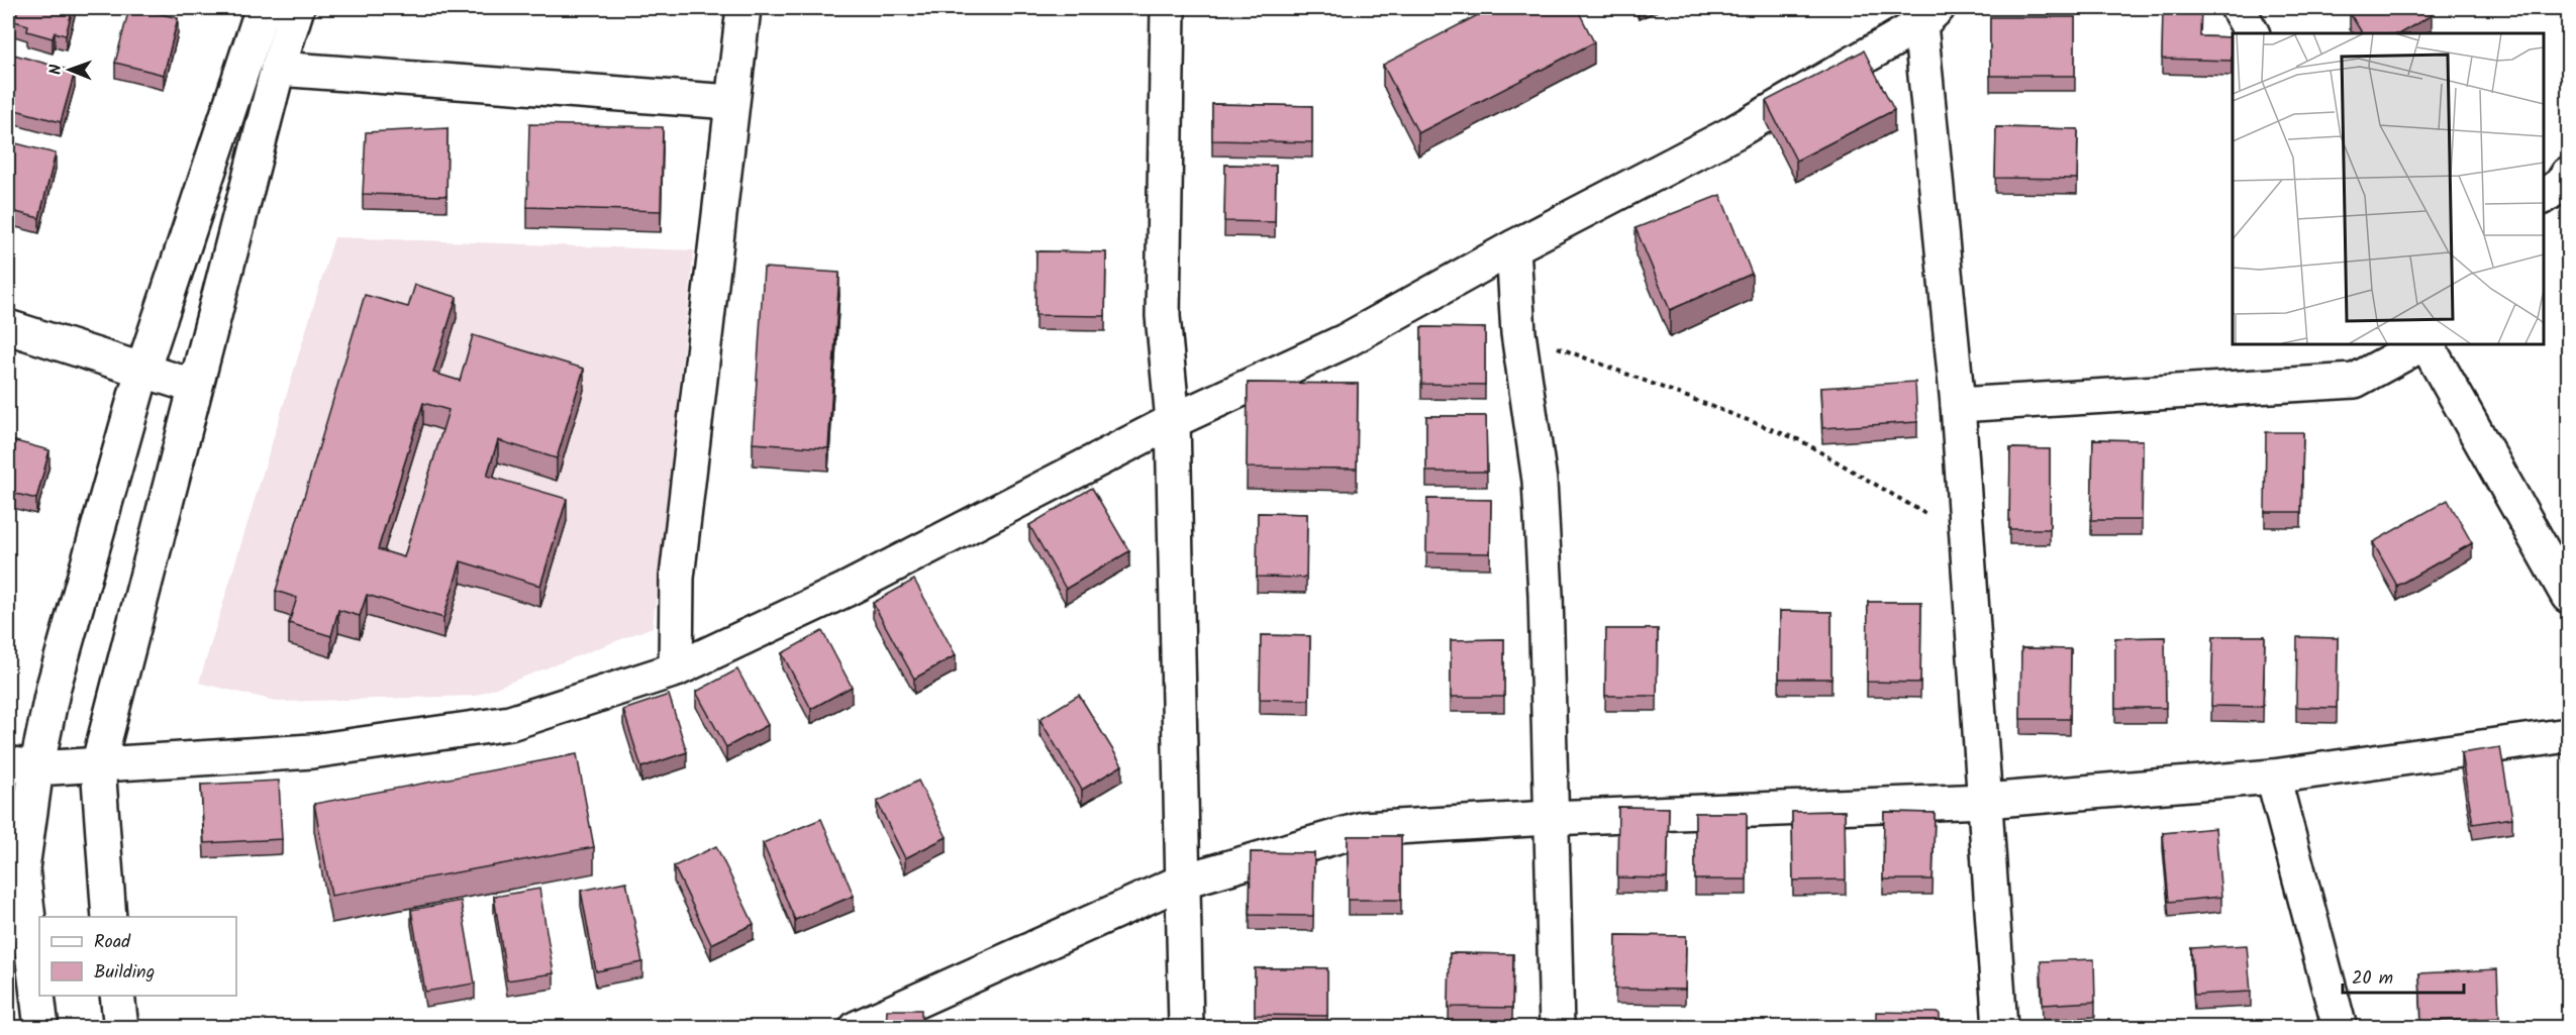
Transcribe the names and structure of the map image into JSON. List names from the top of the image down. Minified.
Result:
{"legend":["Road","Building"],"scale_bar":"20 m","north":"left"}
